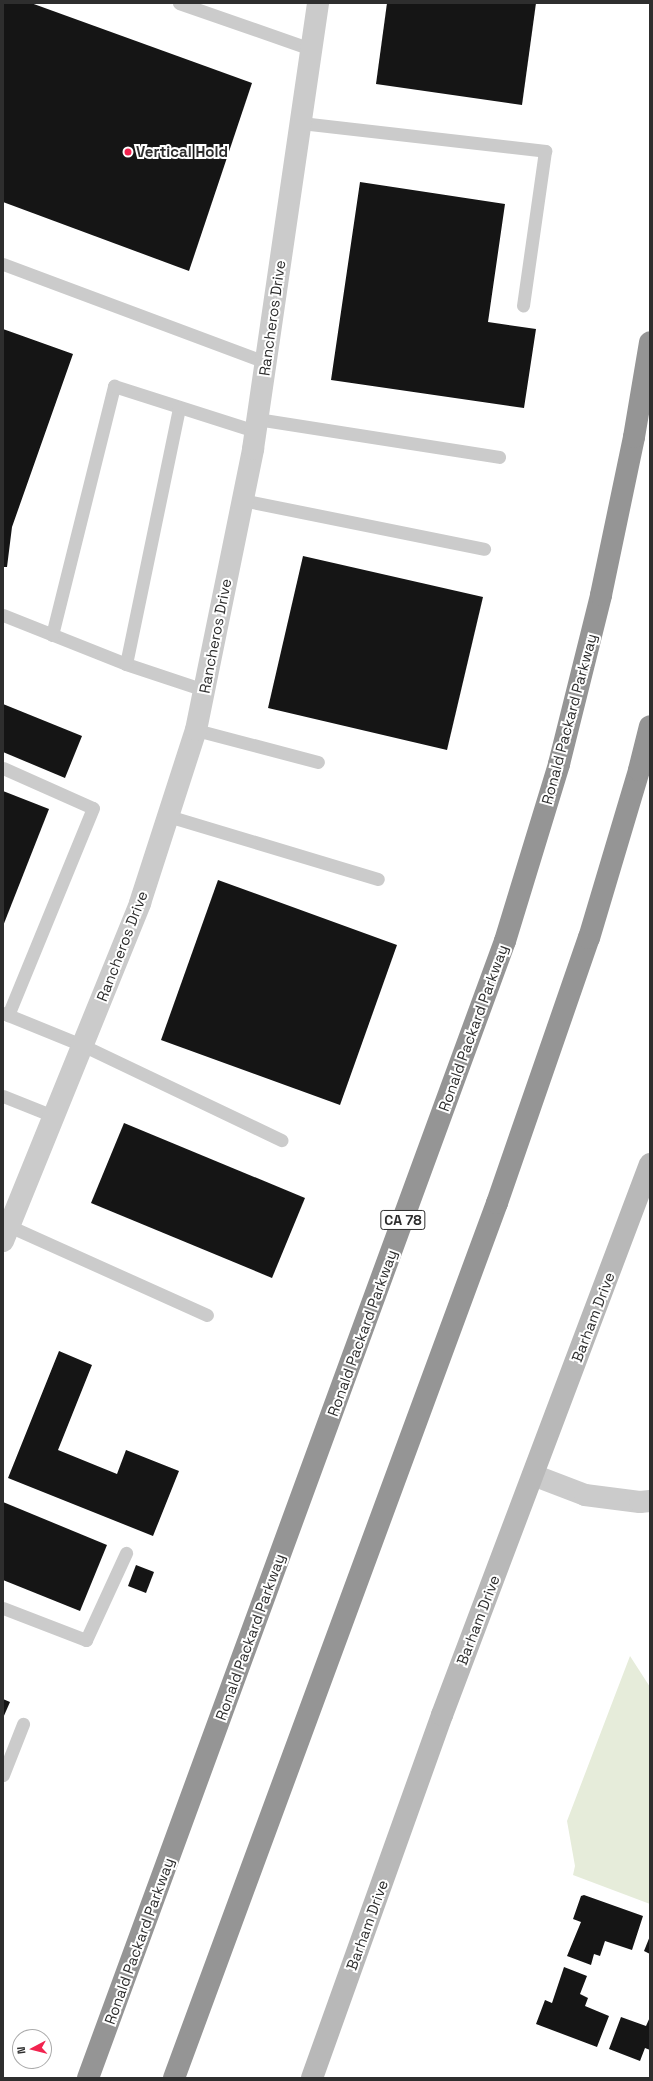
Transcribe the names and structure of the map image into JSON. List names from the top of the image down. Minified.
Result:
{"streets":{"highway":["Ronald Packard Parkway","CA 78"],"main road":["Barham Drive"],"street":["Rancheros Drive"]},"places":["Vertical Hold"],"north":"left"}
